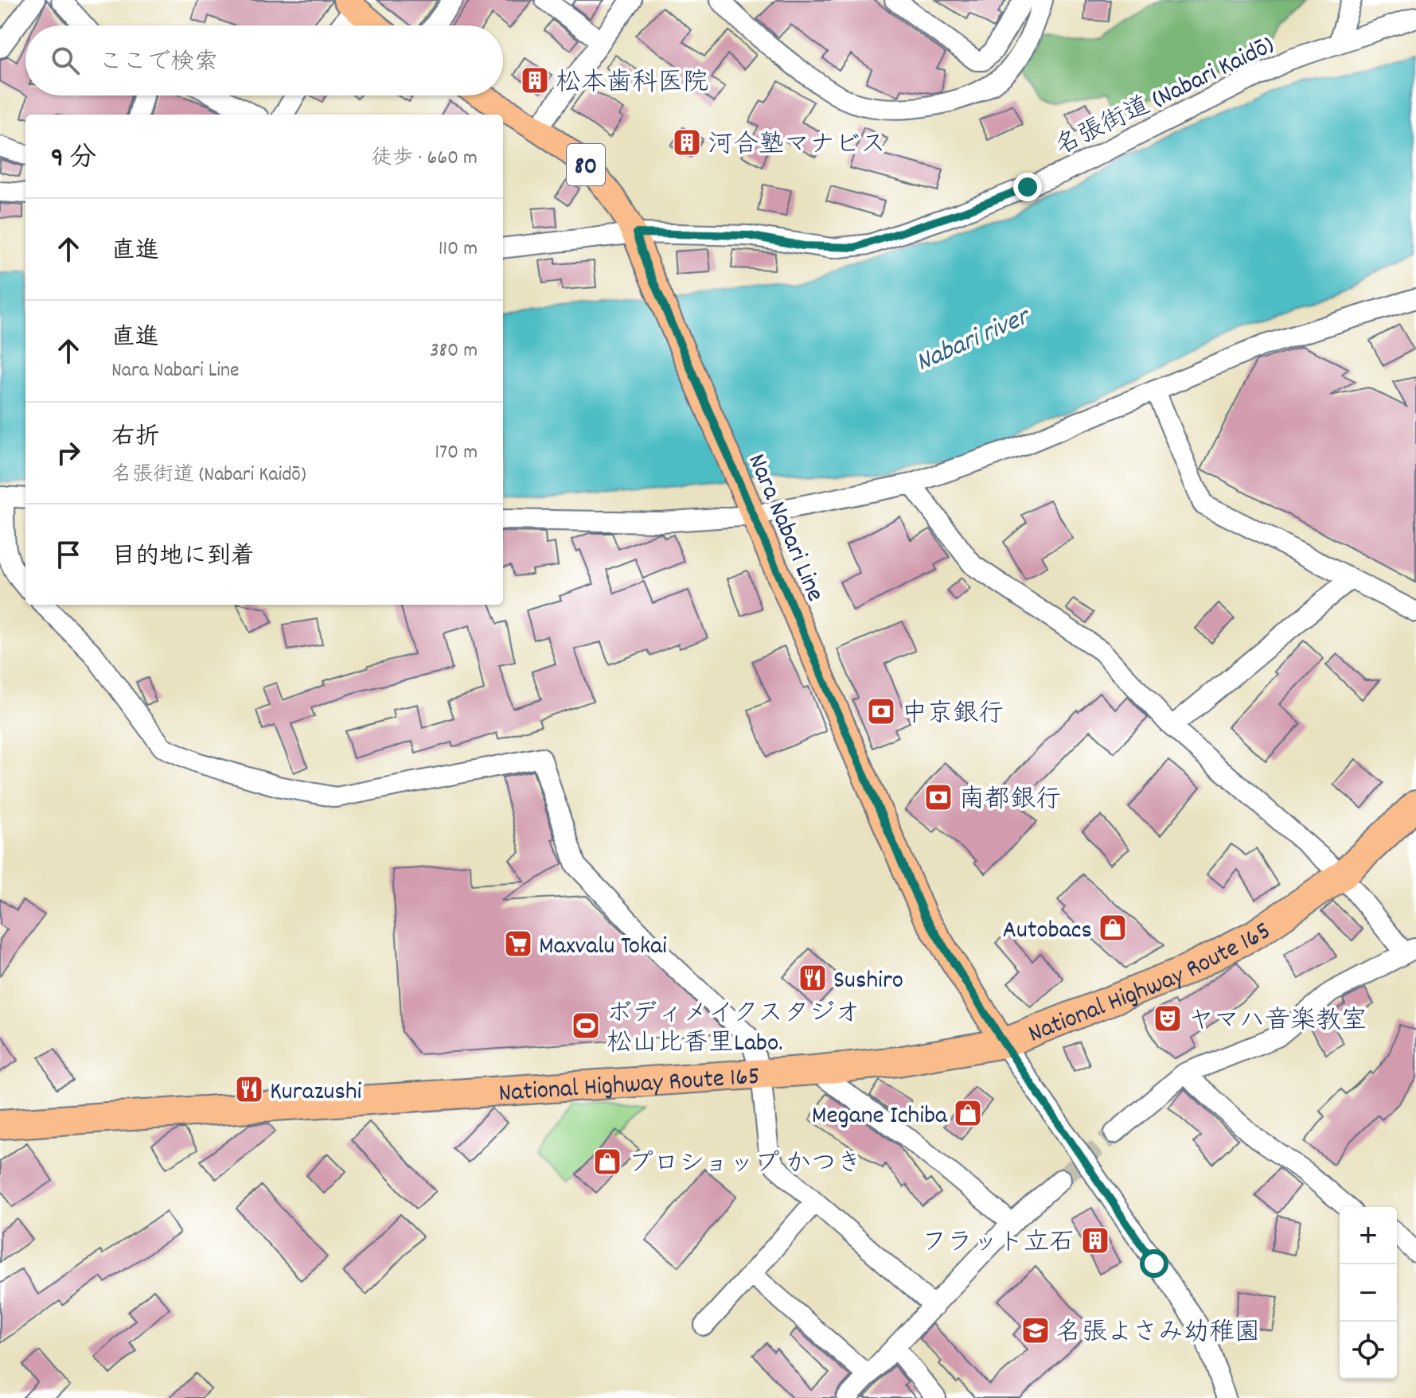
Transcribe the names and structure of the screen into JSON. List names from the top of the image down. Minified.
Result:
{"streets":{"highway":["National Highway Route 165"],"main road":["80","Nara Nabari Line"],"street":["名張街道 (Nabari Kaidō)"]},"crossings":[["名張街道 (Nabari Kaidō)","Nara Nabari Line"],["Nara Nabari Line","National Highway Route 165"]],"water":["Nabari river"],"places":{"building":["松本歯科医院","河合塾マナビス","フラット立石"],"bank":["中京銀行","南都銀行"],"shop":["Autobacs","Megane Ichiba","プロショップ かつき"],"supermarket":["Maxvalu Tokai"],"restaurant":["Sushiro","Kurazushi"],"theatre":["ヤマハ音楽教室"],"sports":["ボディメイクスタジオ 松山比香里Labo."],"school or university":["名張よさみ幼稚園"]},"page":{"search":"ここで検索","heading":["9 分","徒歩 · 660 m"],"list":[["直進","110 m"],["直進","Nara Nabari Line","380 m"],["右折","名張街道 (Nabari Kaidō)","170 m"],"目的地に到着"],"map_buttons":["+","−"]}}
